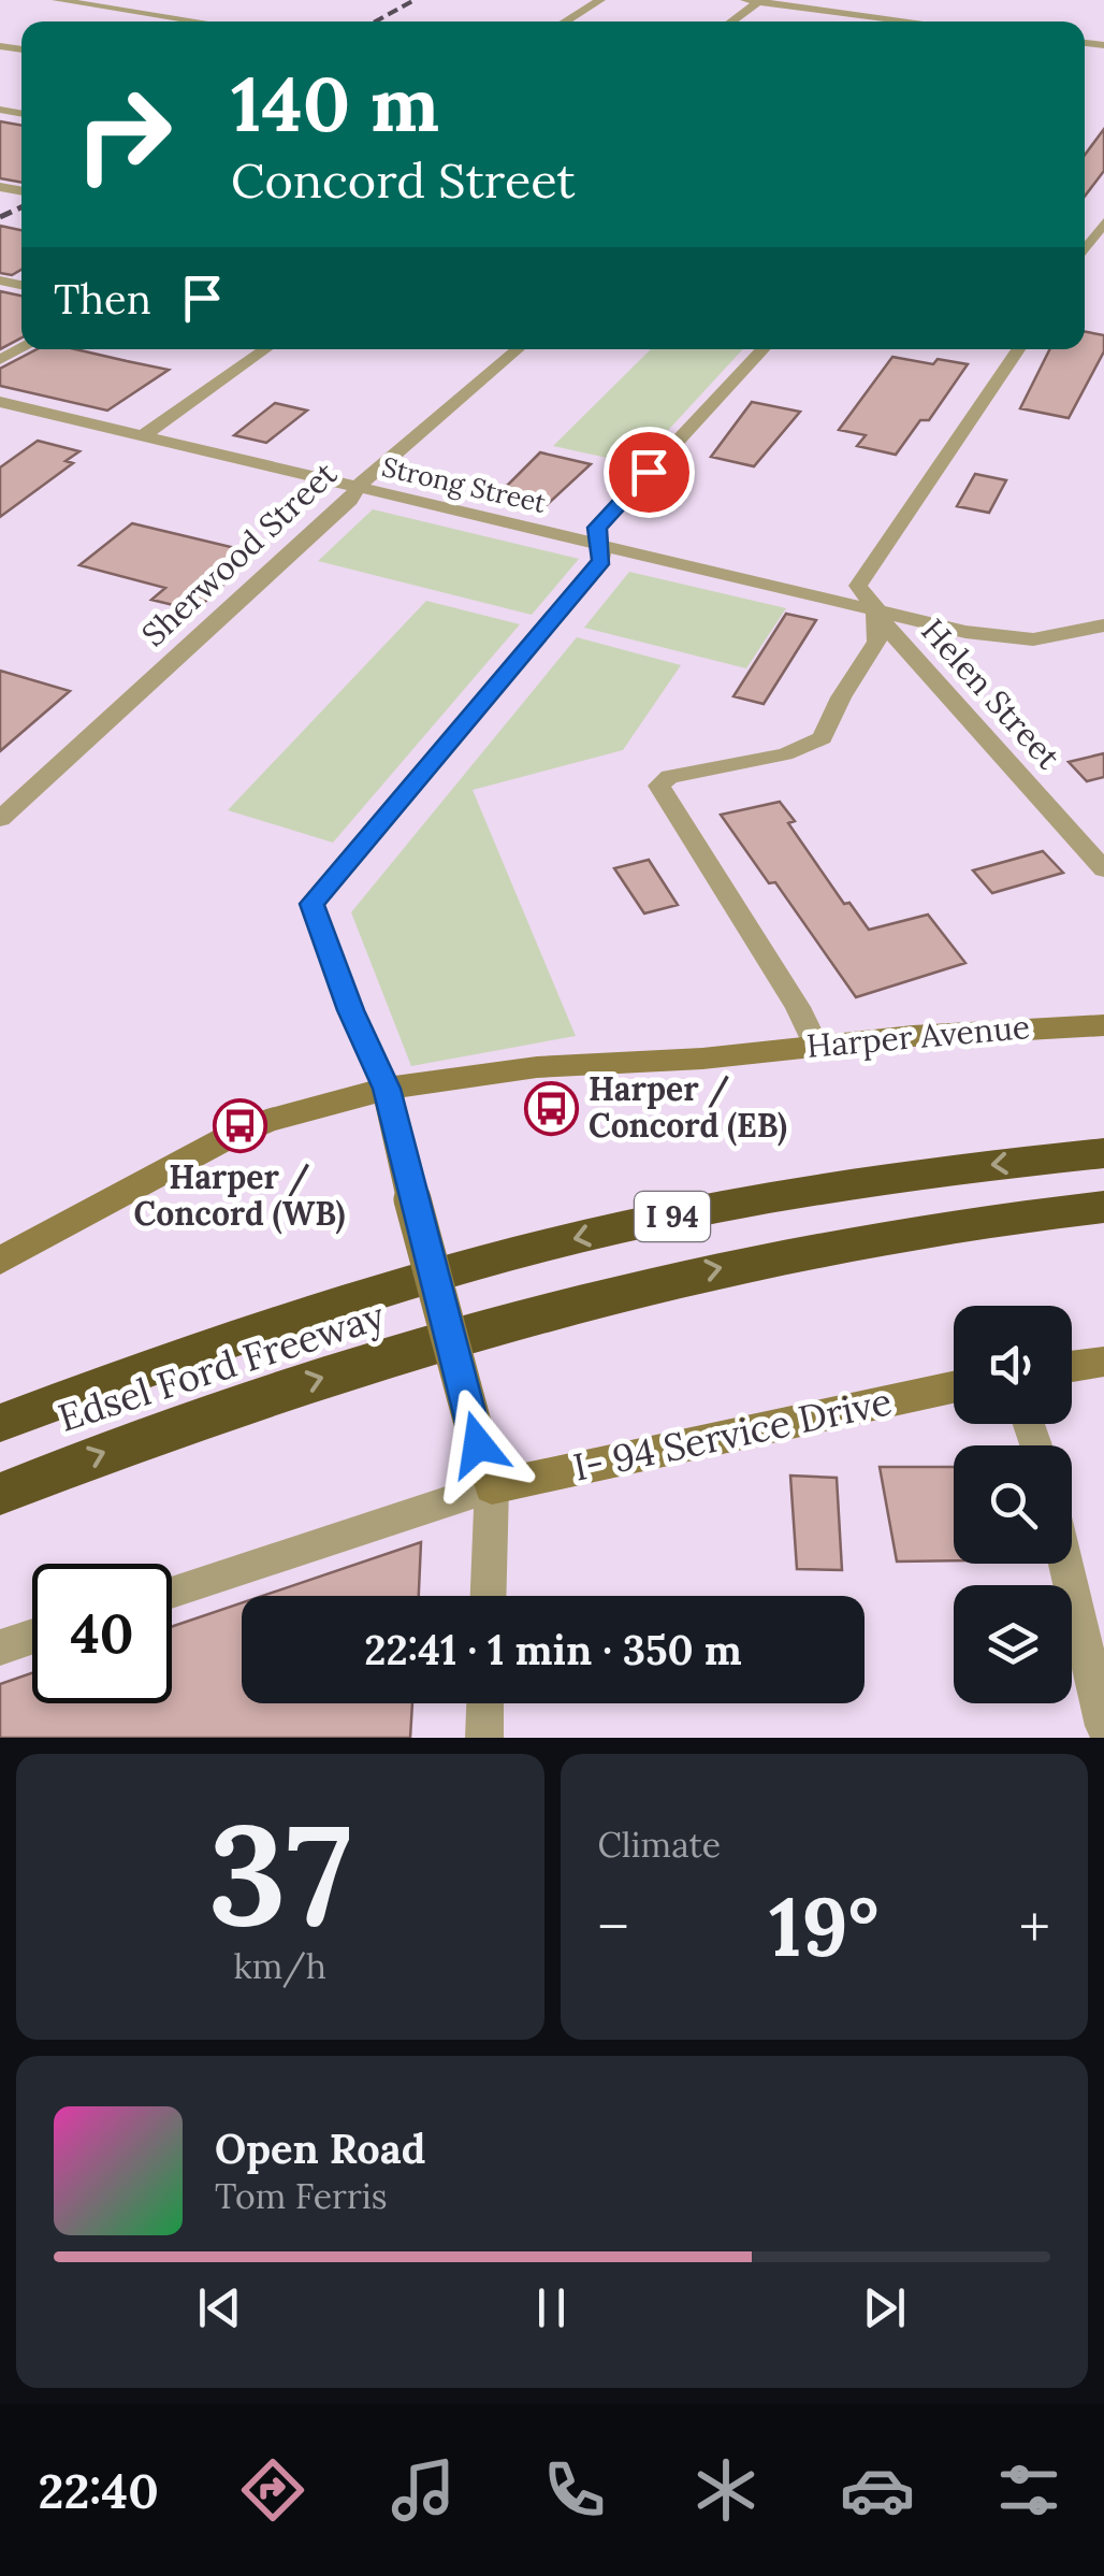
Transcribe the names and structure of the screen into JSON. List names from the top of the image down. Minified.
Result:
{"streets":{"highway":["I 94","Edsel Ford Freeway"],"street":["Strong Street","Sherwood Street","Helen Street","Harper Avenue","I- 94 Service Drive"]},"crossings":[["Strong Street","Sherwood Street"],["Strong Street","Helen Street"]],"places":{"bus stop":["Harper / Concord (EB)","Harper / Concord (WB)"]},"page":{"turn":["140 m","Concord Street"],"then":"Then","limit":"40","trip":"22:41 · 1 min · 350 m","tile":[["37","km/h"],"Climate"],"heat":["−","19°","+"],"song":["Open Road","Tom Ferris"],"tabs":"22:40"}}
